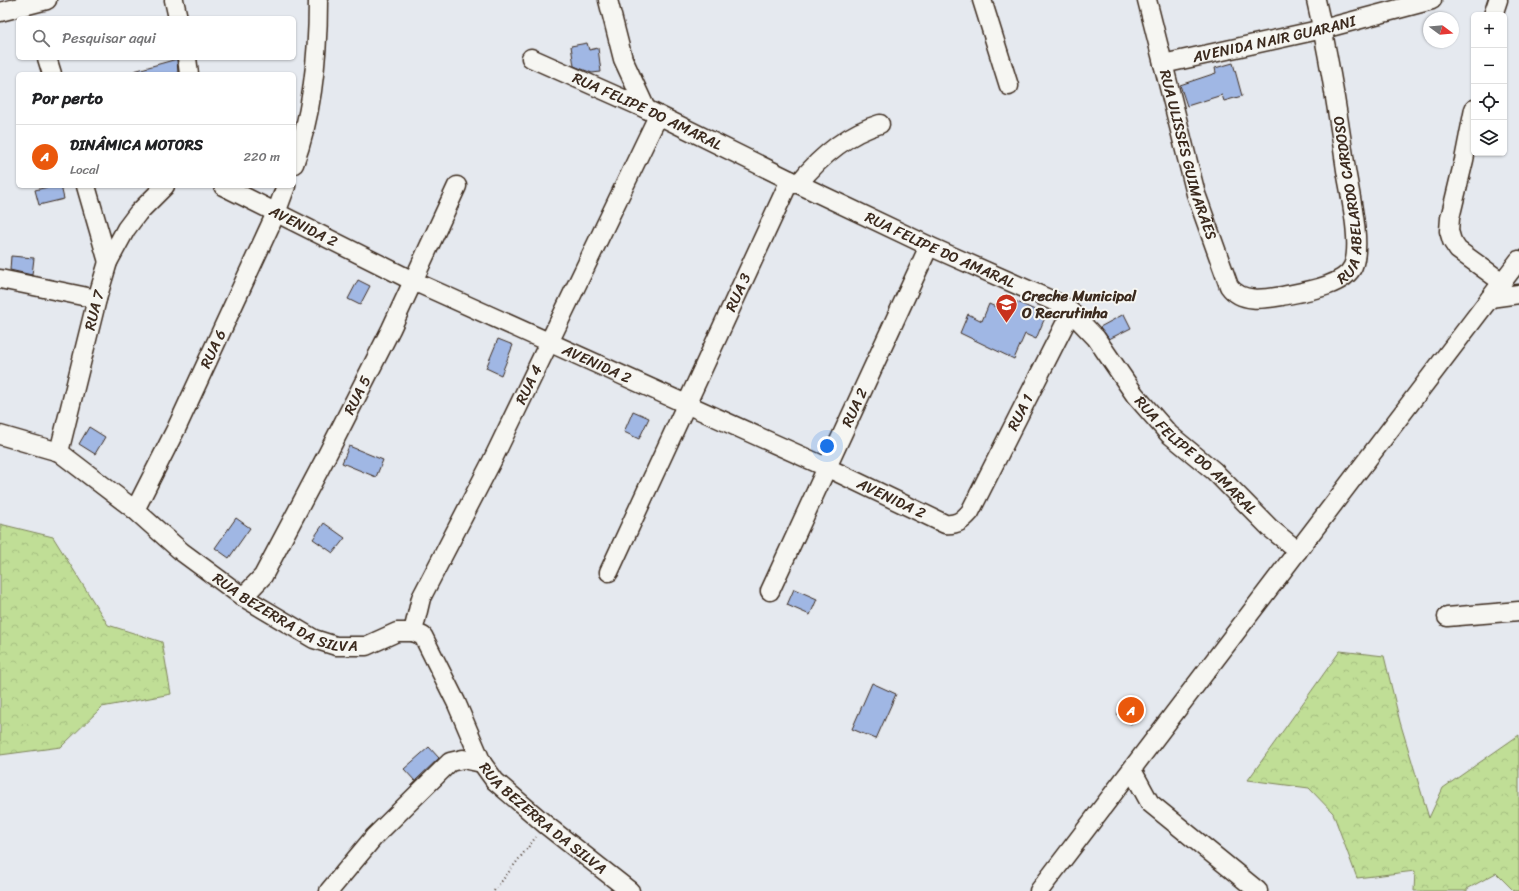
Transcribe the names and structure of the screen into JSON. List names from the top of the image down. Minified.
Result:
{"streets":{"street":["AVENIDA NAIR GUARANI","RUA FELIPE DO AMARAL","RUA ULISSES GUIMARÃES","RUA ABELARDO CARDOSO","AVENIDA 2","RUA 3","RUA 7","RUA 6","RUA 4","RUA 5","RUA 2","RUA 1","RUA BEZERRA DA SILVA"]},"crossings":[["AVENIDA NAIR GUARANI","RUA ULISSES GUIMARÃES"],["AVENIDA NAIR GUARANI","RUA ABELARDO CARDOSO"],["RUA FELIPE DO AMARAL","RUA 3"],["RUA FELIPE DO AMARAL","RUA 4"],["RUA FELIPE DO AMARAL","RUA 2"],["RUA FELIPE DO AMARAL","RUA 1"],["RUA ULISSES GUIMARÃES","RUA ABELARDO CARDOSO"],["AVENIDA 2","RUA 3"],["AVENIDA 2","RUA 6"],["AVENIDA 2","RUA 4"],["AVENIDA 2","RUA 5"],["AVENIDA 2","RUA 2"],["AVENIDA 2","RUA 1"],["RUA 7","RUA BEZERRA DA SILVA"],["RUA 6","RUA BEZERRA DA SILVA"],["RUA 4","RUA BEZERRA DA SILVA"],["RUA 5","RUA BEZERRA DA SILVA"]],"places":{"school or university":["Creche Municipal O Recrutinha"]},"north":"right","page":{"map_buttons":["+","−"],"search":"Pesquisar aqui","heading":"Por perto","list":[{"mark":"A","name":"DINÂMICA MOTORS","note":"Local","value":"220 m"}],"pins":"A"}}
